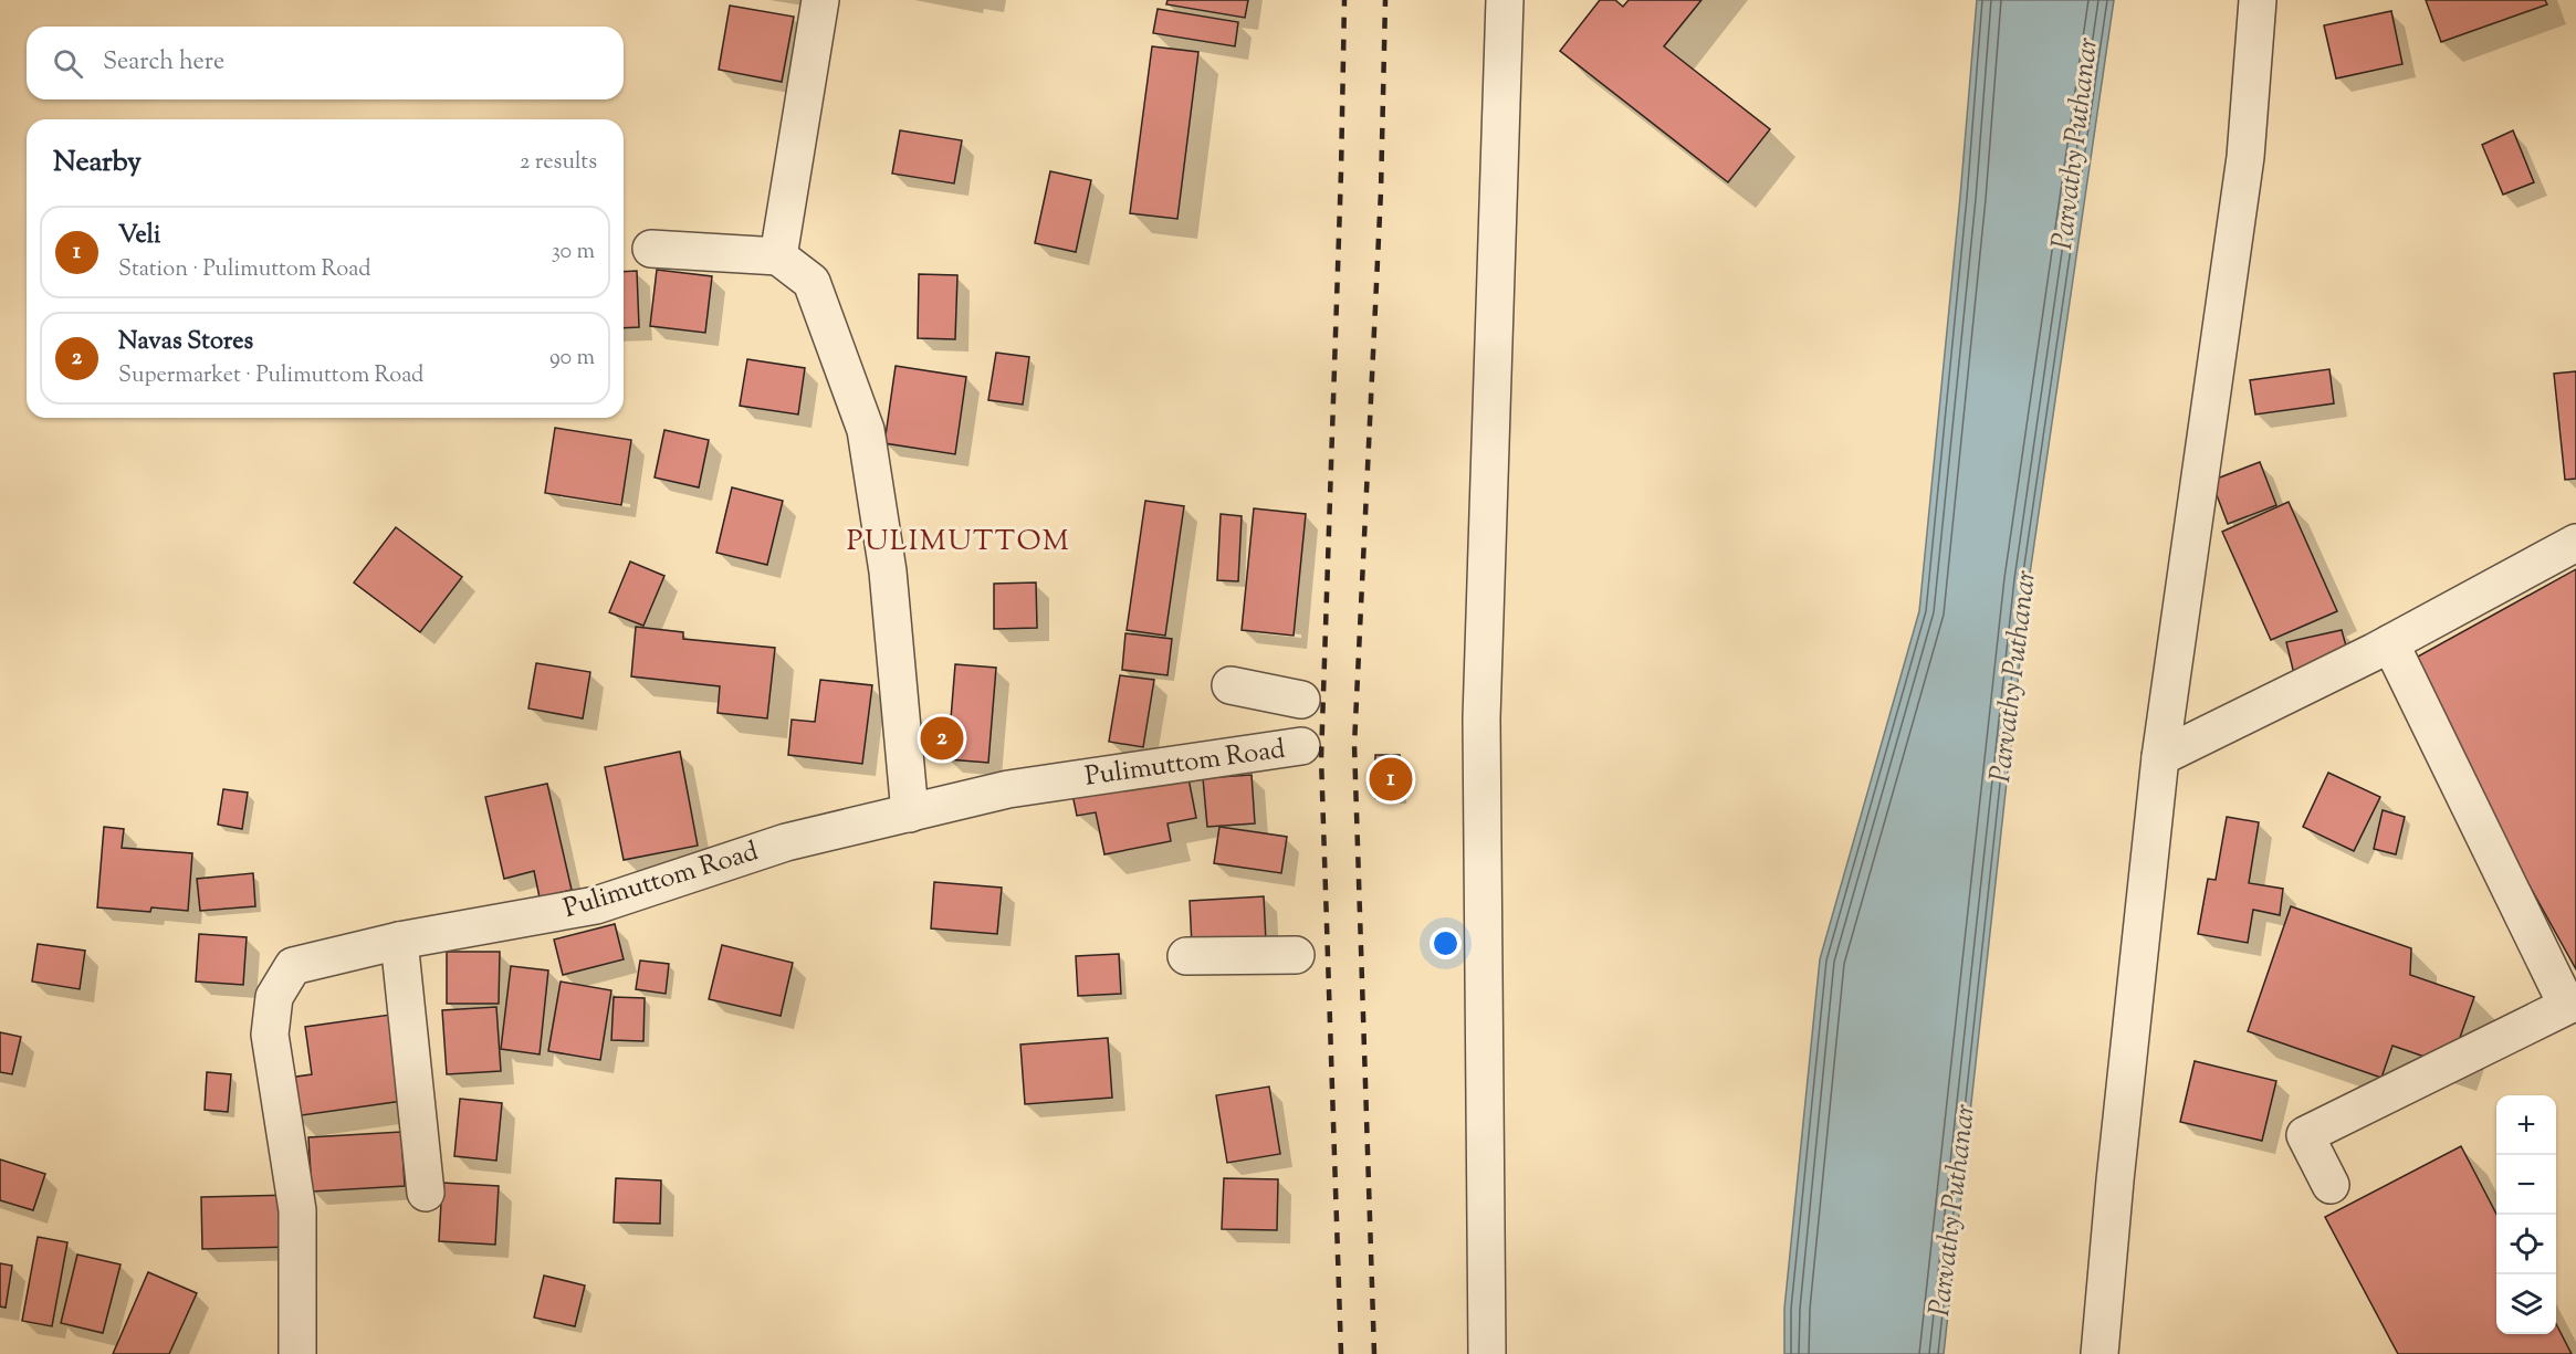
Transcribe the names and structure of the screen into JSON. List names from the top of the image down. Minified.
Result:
{"streets":{"street":["Pulimuttom Road"]},"districts":["PULIMUTTOM"],"water":["Parvathy Puthanar"],"page":{"search":"Search here","heading":["Nearby","2 results"],"list":[{"mark":"1","name":"Veli","note":"Station · Pulimuttom Road","value":"30 m"},{"mark":"2","name":"Navas Stores","note":"Supermarket · Pulimuttom Road","value":"90 m"}],"pins":["2","1"],"map_buttons":["+","−"]}}
